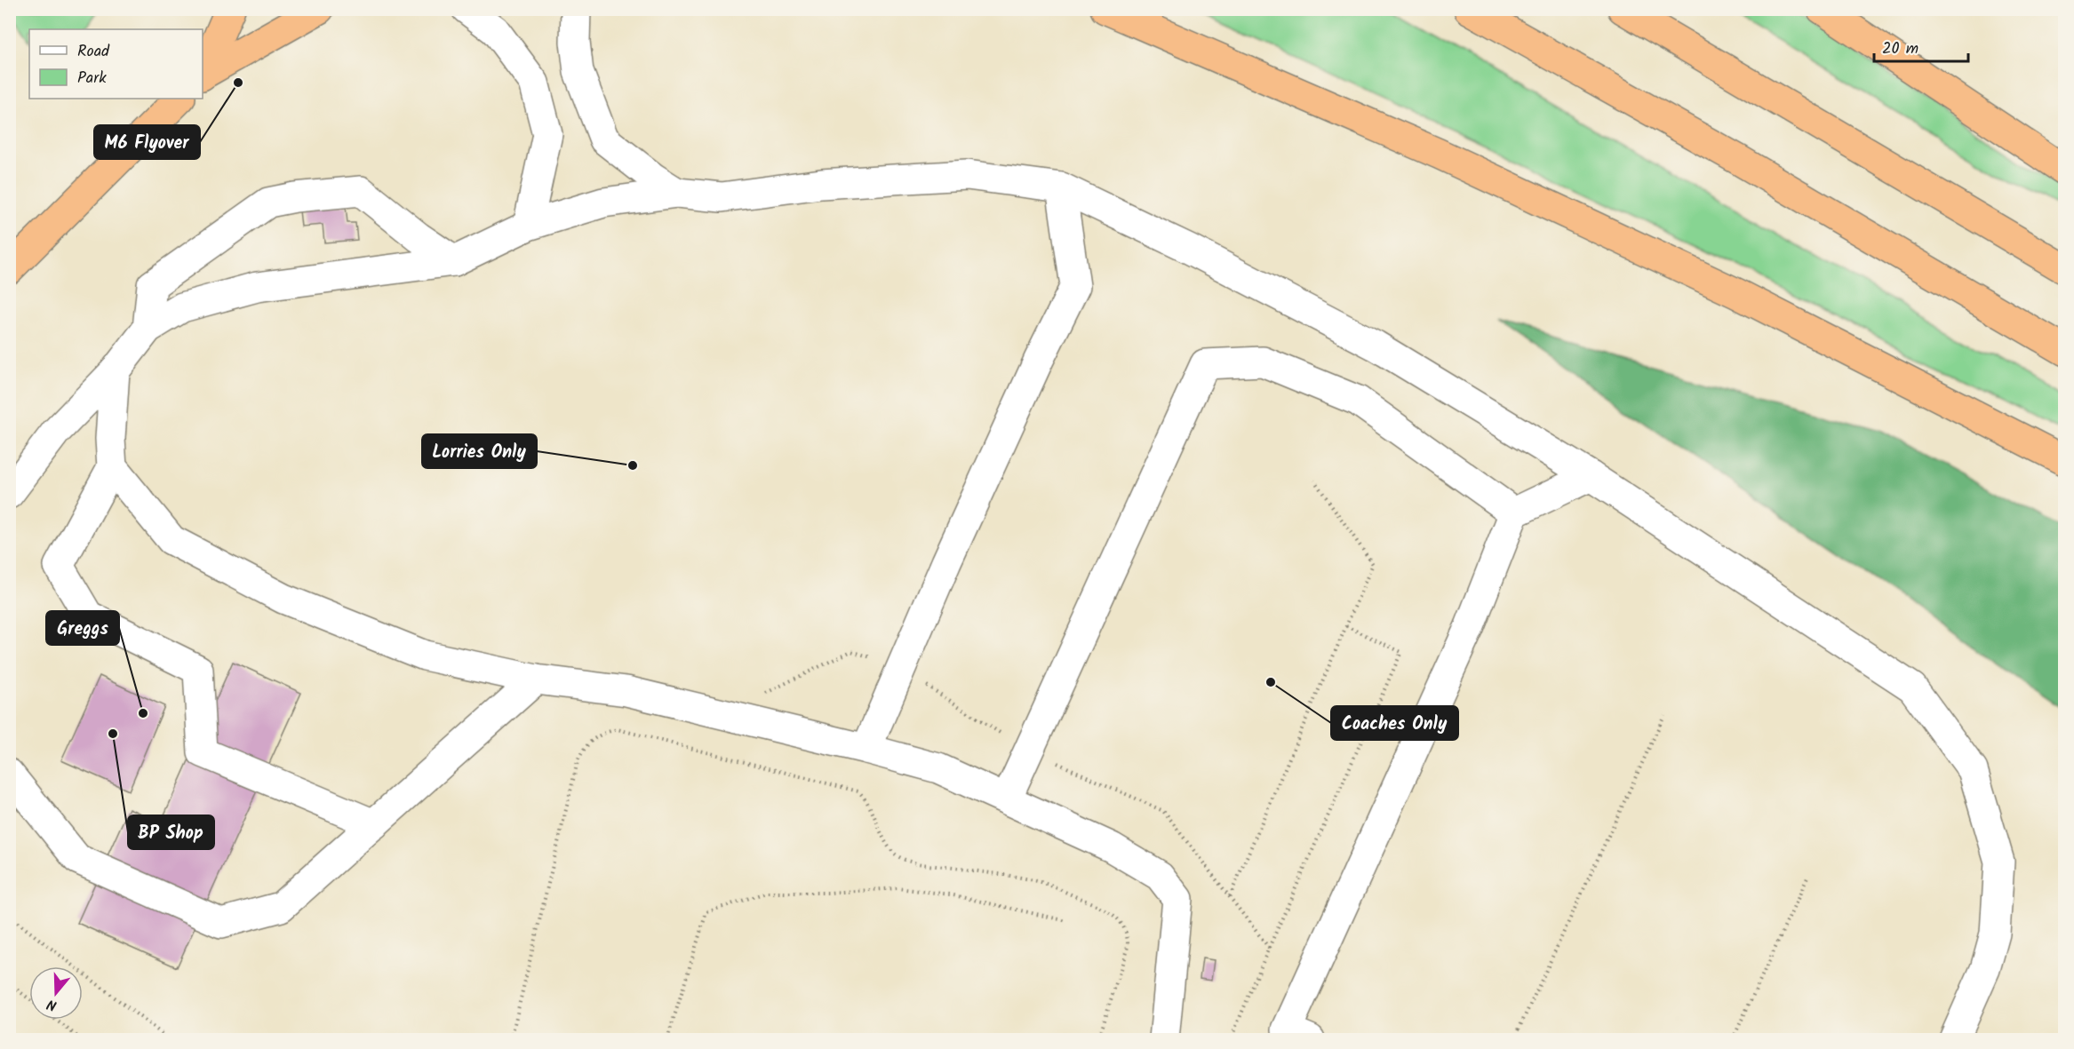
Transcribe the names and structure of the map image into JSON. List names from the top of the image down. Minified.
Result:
{"places":["M6 Flyover","Lorries Only","Coaches Only","Greggs","BP Shop"],"legend":["Road","Park"],"scale_bar":"20 m","north":"bottom"}
